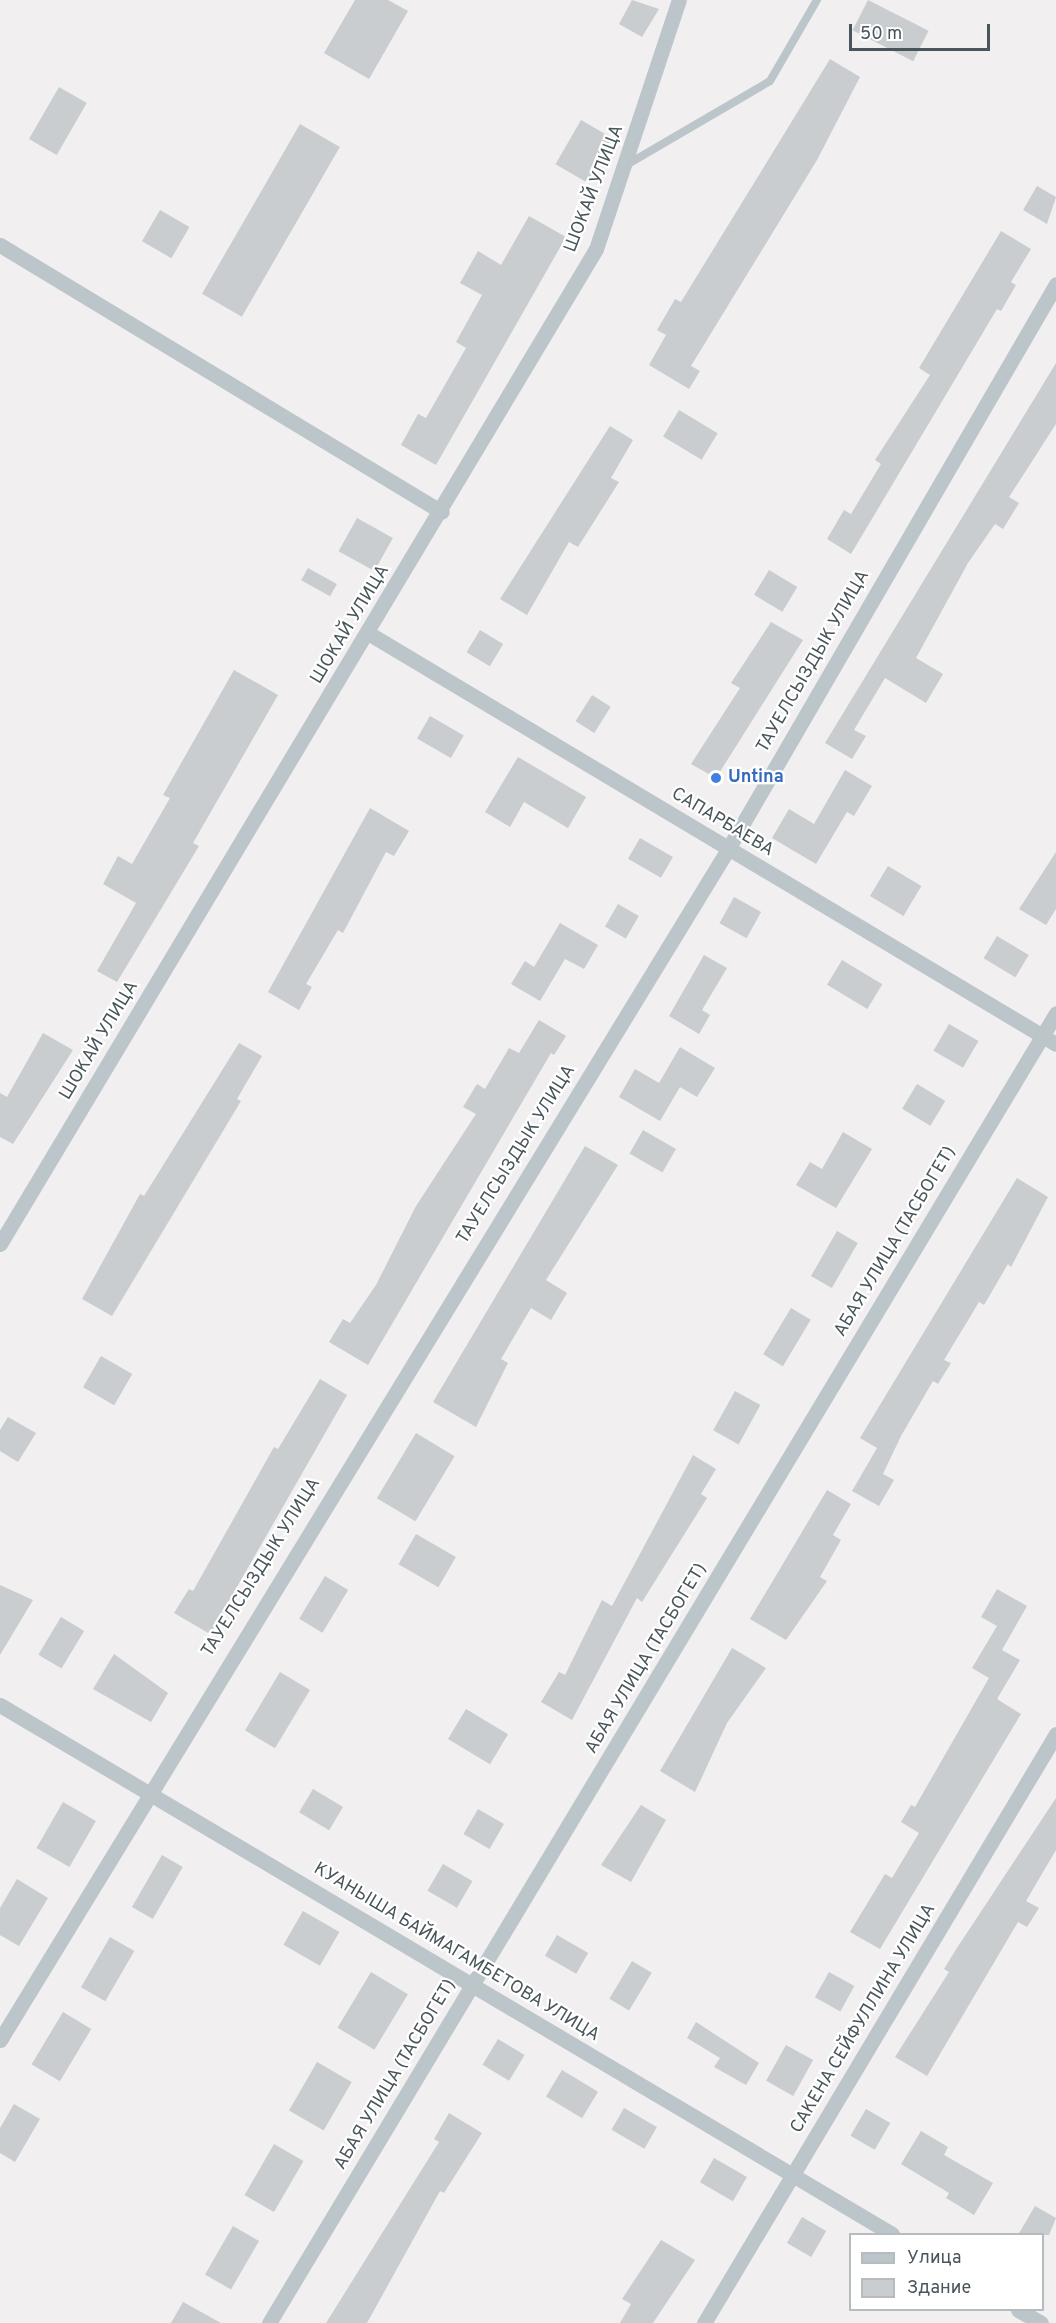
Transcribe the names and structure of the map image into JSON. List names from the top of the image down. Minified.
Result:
{"streets":{"street":["ШОКАЙ УЛИЦА","ТАУЕЛСЫЗДЫК УЛИЦА","САПАРБАЕВА","АБАЯ УЛИЦА (ТАСБОГЕТ)","КУАНЫША БАЙМАГАМБЕТОВА УЛИЦА","САКЕНА СЕЙФУЛЛИНА УЛИЦА"]},"crossings":[["ШОКАЙ УЛИЦА","САПАРБАЕВА"],["ТАУЕЛСЫЗДЫК УЛИЦА","САПАРБАЕВА"],["ТАУЕЛСЫЗДЫК УЛИЦА","КУАНЫША БАЙМАГАМБЕТОВА УЛИЦА"],["САПАРБАЕВА","АБАЯ УЛИЦА (ТАСБОГЕТ)"],["АБАЯ УЛИЦА (ТАСБОГЕТ)","КУАНЫША БАЙМАГАМБЕТОВА УЛИЦА"],["КУАНЫША БАЙМАГАМБЕТОВА УЛИЦА","САКЕНА СЕЙФУЛЛИНА УЛИЦА"]],"places":["Untina"],"legend":["Улица","Здание"],"scale_bar":"50 m"}
